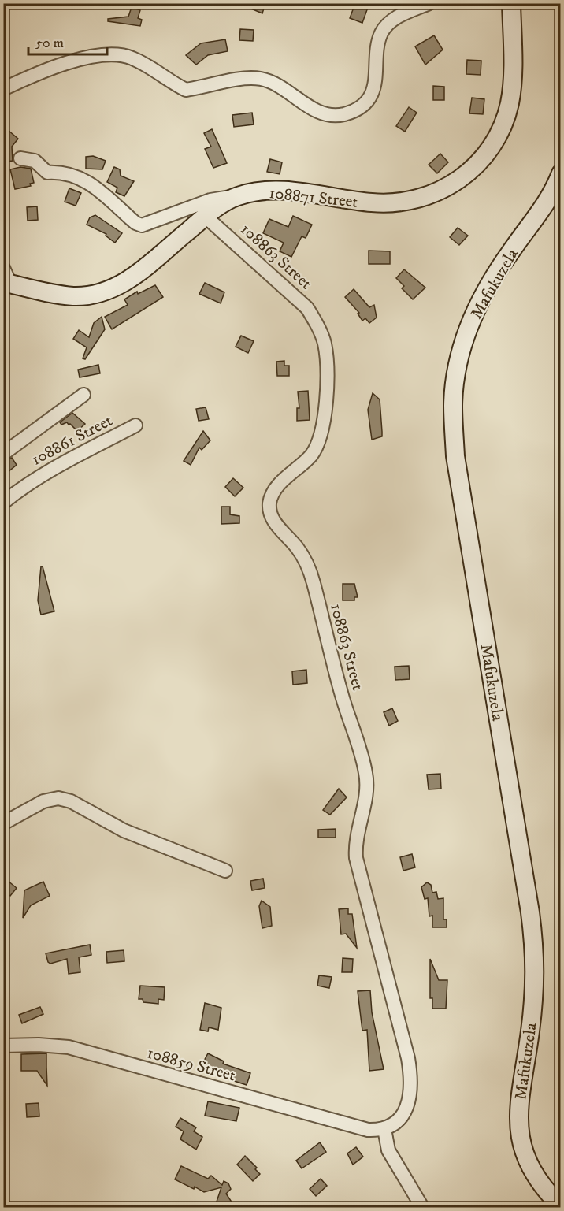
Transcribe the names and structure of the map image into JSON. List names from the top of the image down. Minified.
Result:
{"streets":{"main road":["108871 Street","Mafukuzela"],"street":["108863 Street","108861 Street","108859 Street"]},"crossings":[["108871 Street","108863 Street"],["108863 Street","108859 Street"]],"scale_bar":"50 m"}
